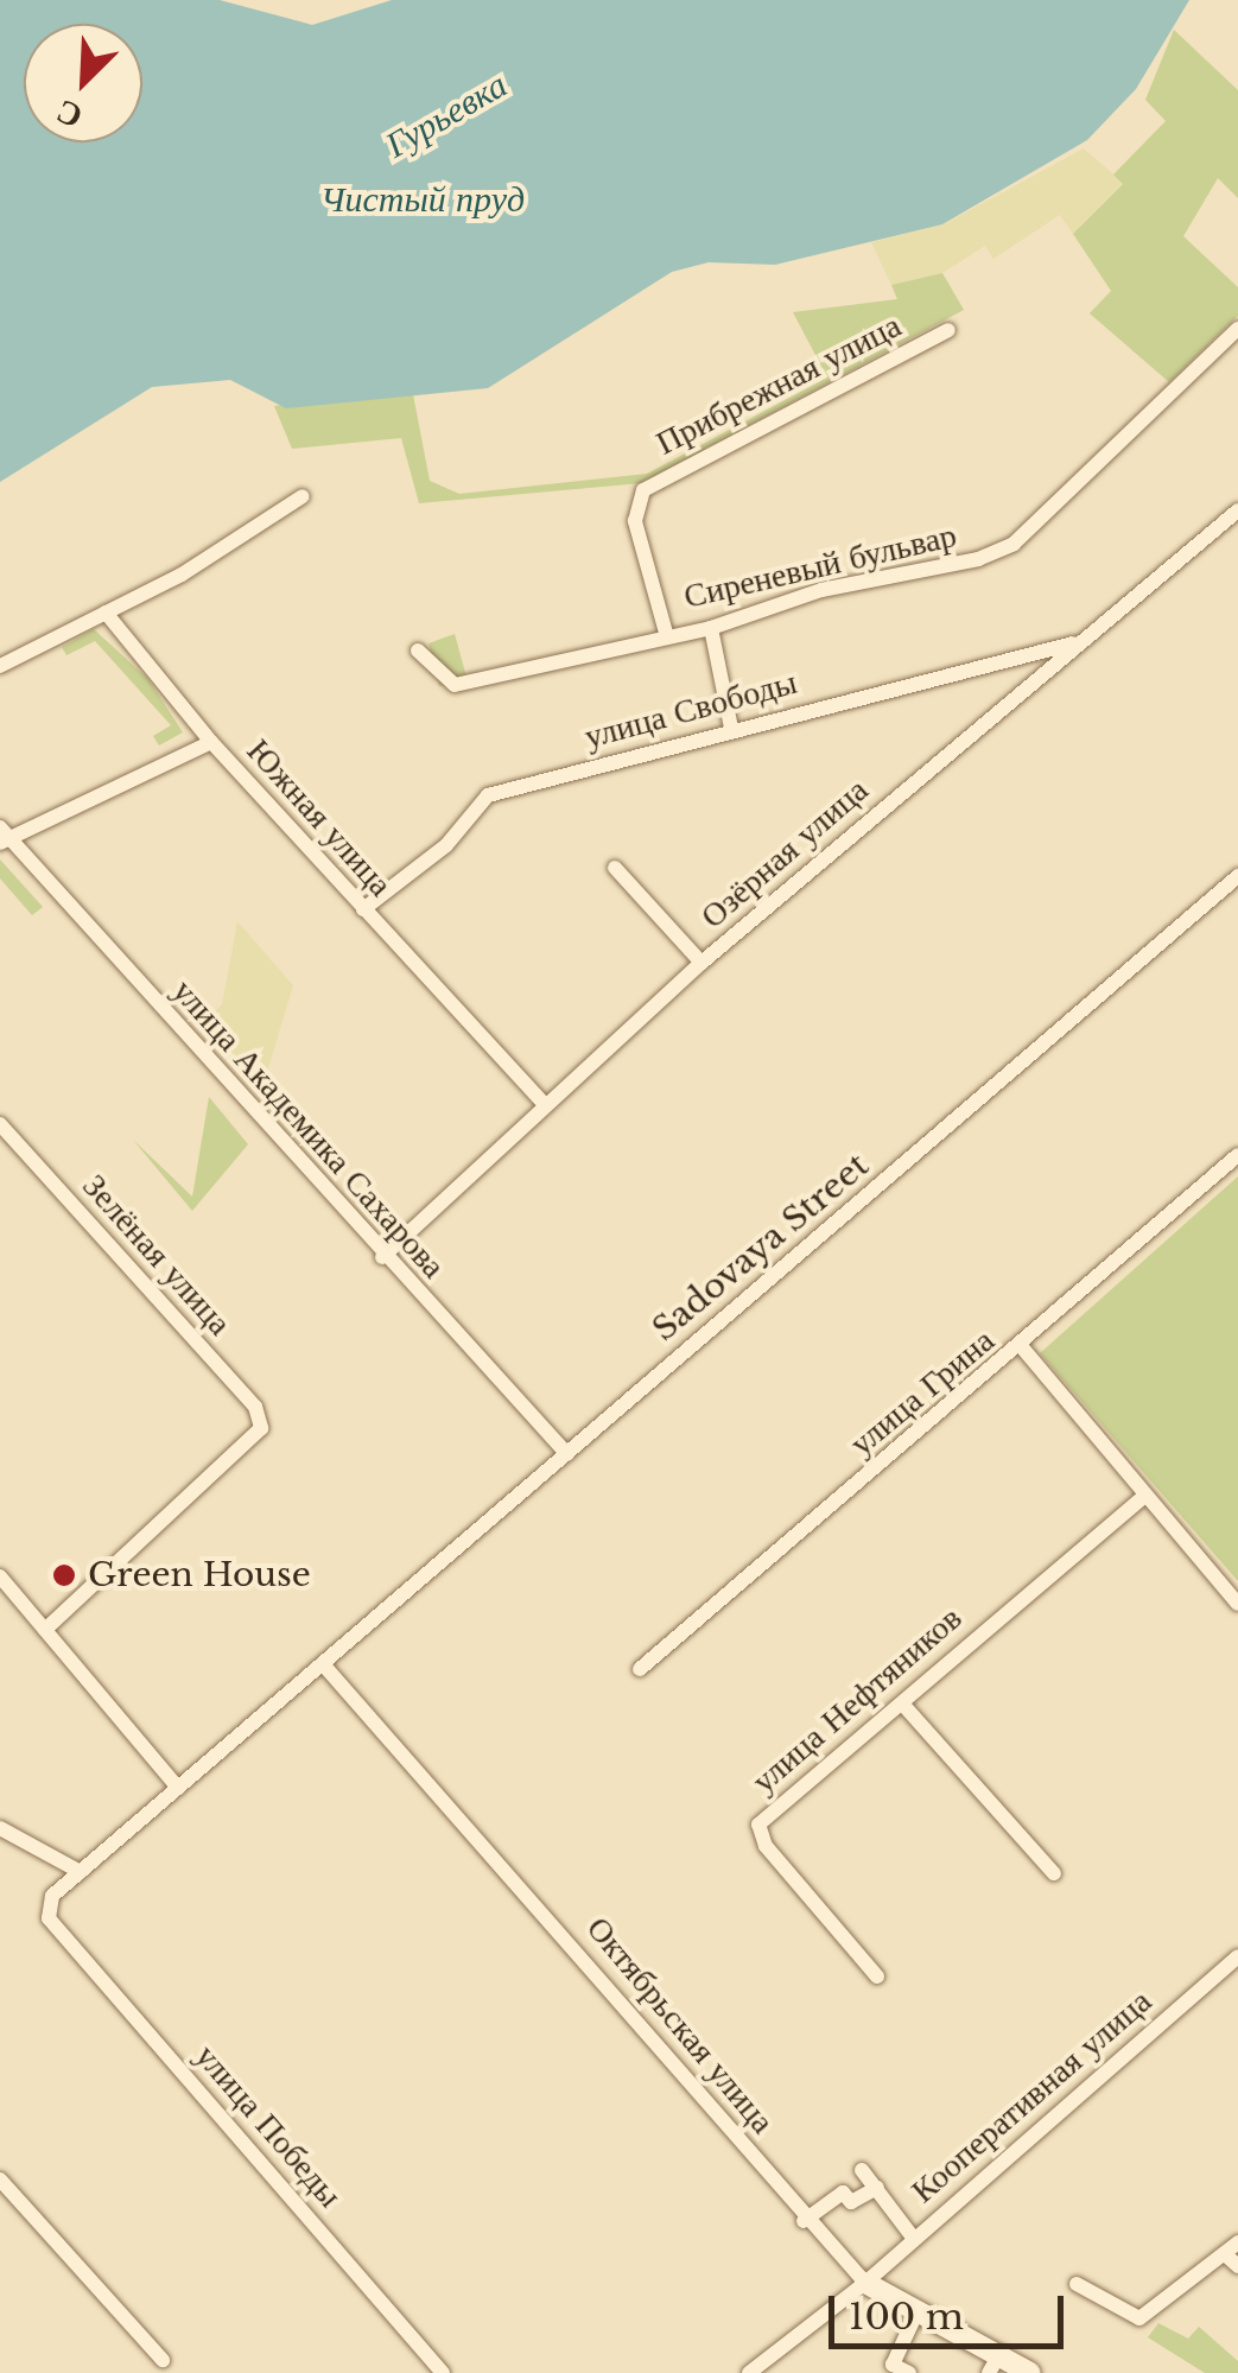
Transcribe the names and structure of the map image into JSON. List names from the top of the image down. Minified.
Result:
{"streets":{"street":["Прибрежная улица","Сиреневый бульвар","улица Свободы","Южная улица","Озёрная улица","улица Академика Сахарова","Sadovaya Street","Зелёная улица","улица Грина","улица Нефтяников","Октябрьская улица","Кооперативная улица","улица Победы"]},"crossings":[["Прибрежная улица","Сиреневый бульвар"],["улица Свободы","Южная улица"],["улица Свободы","Озёрная улица"],["Южная улица","Озёрная улица"],["Южная улица","улица Академика Сахарова"],["Озёрная улица","улица Академика Сахарова"],["улица Академика Сахарова","Sadovaya Street"],["Sadovaya Street","Октябрьская улица"],["Sadovaya Street","улица Победы"],["Октябрьская улица","Кооперативная улица"]],"water":["Гурьевка","Чистый пруд"],"places":["Green House"],"scale_bar":"100 m","north":"bottom left"}
